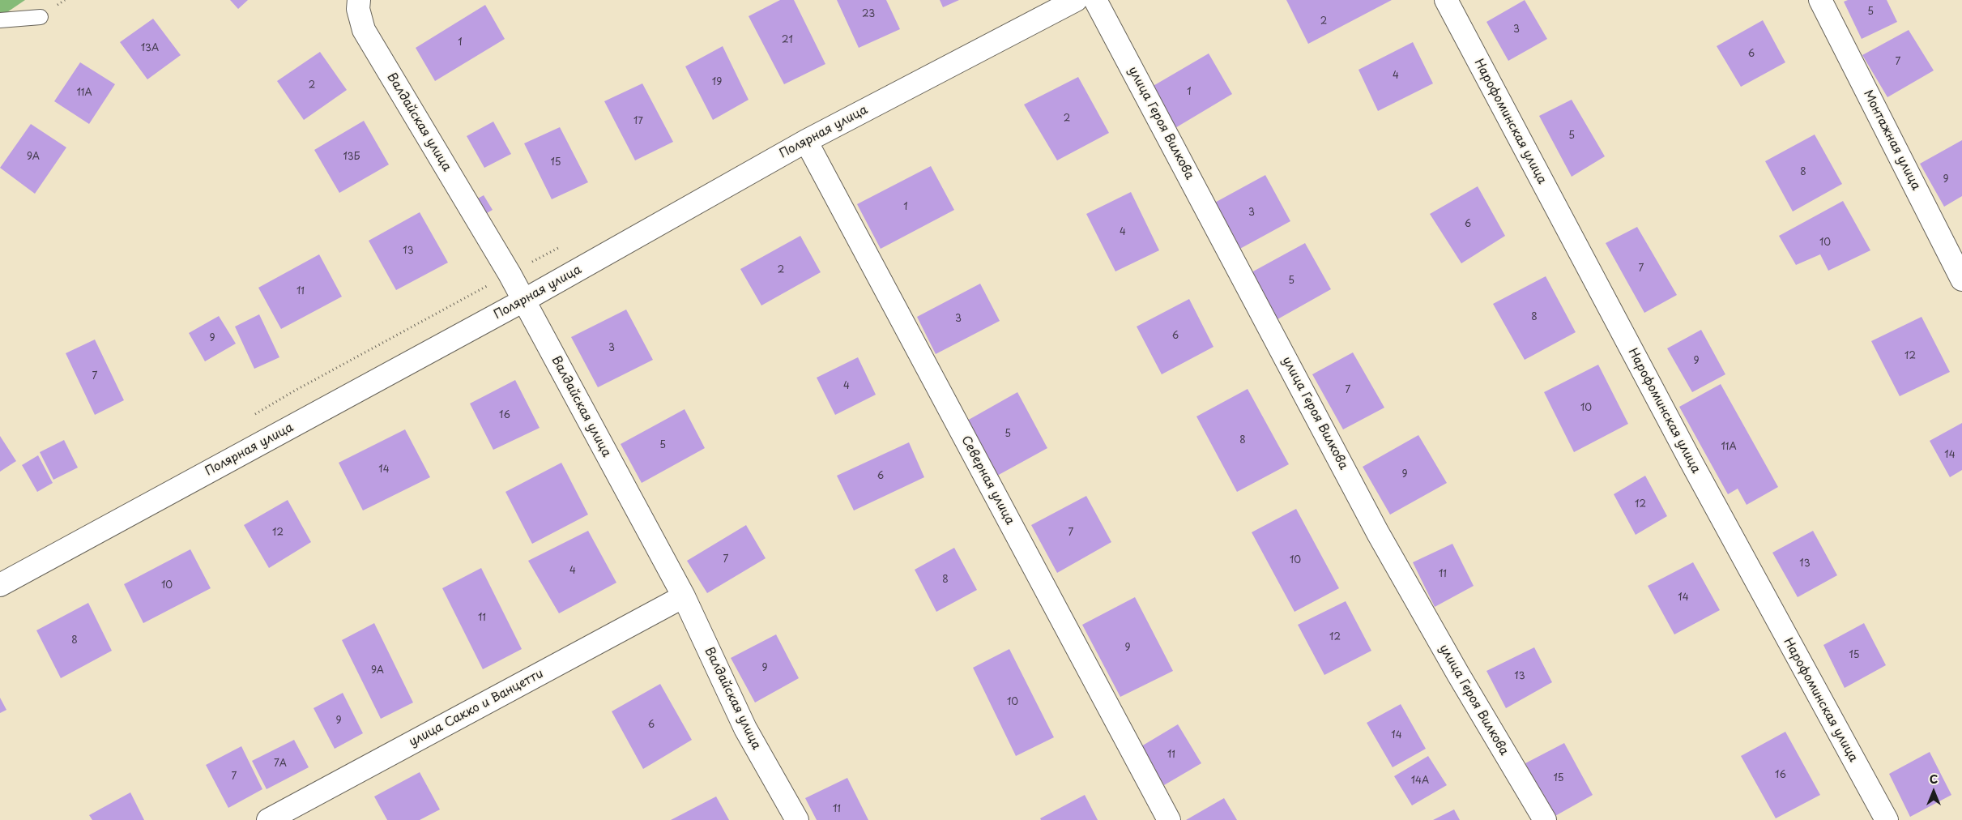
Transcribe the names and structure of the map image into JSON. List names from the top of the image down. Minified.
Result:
{"streets":{"street":["Нарофоминская улица","Валдайская улица","улица Героя Вилкова","Полярная улица","Монтажная улица","Северная улица","улица Сакко и Ванцетти"]},"crossings":[["Валдайская улица","Полярная улица"],["Валдайская улица","улица Сакко и Ванцетти"],["Полярная улица","Северная улица"]],"house_numbers":["5","23","2","3","21","1","13А","6","7","4","19","2","1","11А","2","17","5","9А","13Б","15","8","9","1","3","6","4","10","13","7","2","5","11","8","3","6","9","3","12","9","7","4","7","10","16","5","8","5","11А","14","14","9","6","12","12","7","7","10","13","4","11","8","10","14","11","12","8","9","15","9","9А","13","10","9","6","14","11","7А","16","7","15","14А","11"],"north":"top"}
